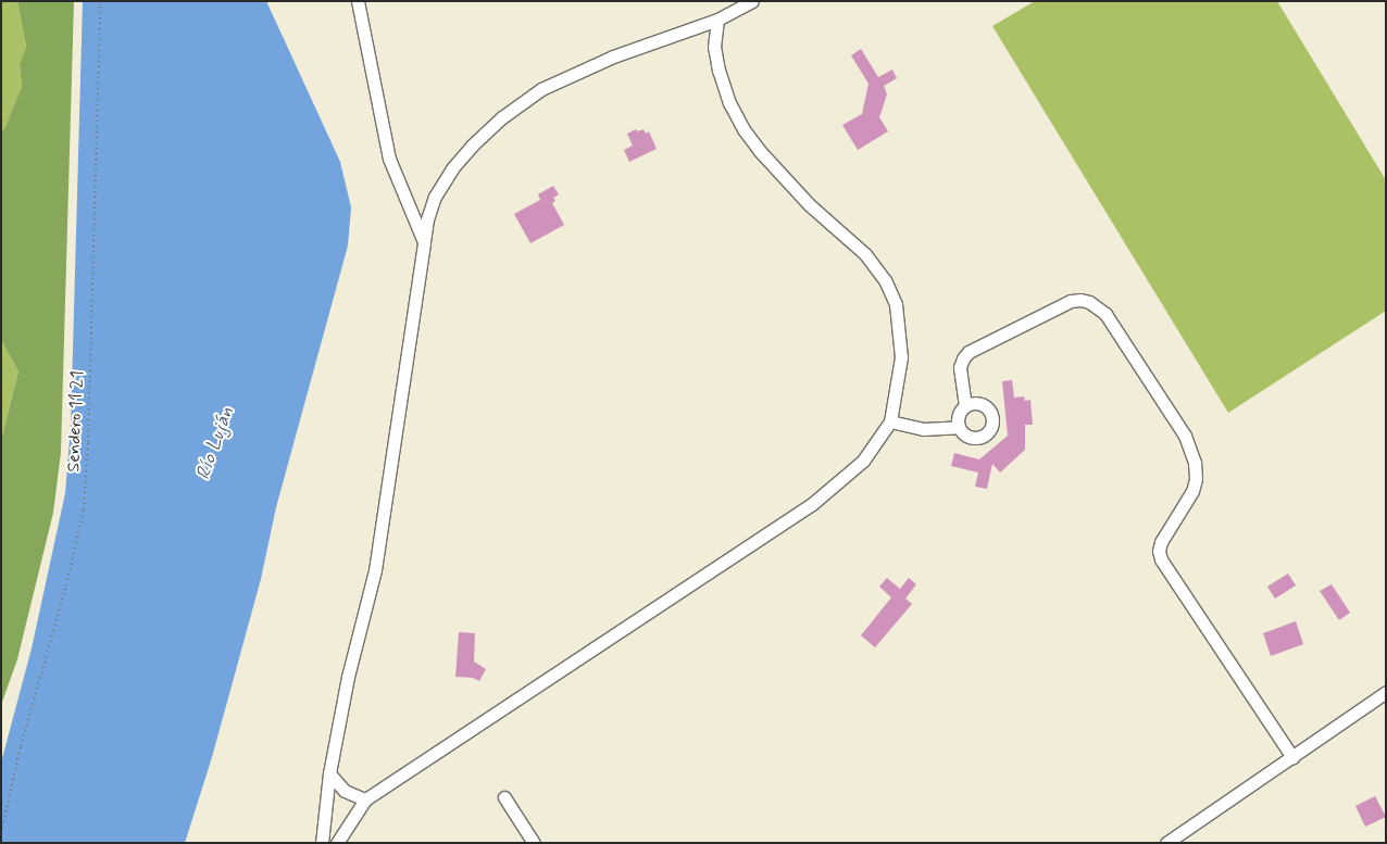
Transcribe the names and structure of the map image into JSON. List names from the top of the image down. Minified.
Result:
{"streets":{"path":["Sendero 11 21"]},"water":["Río Luján"]}
